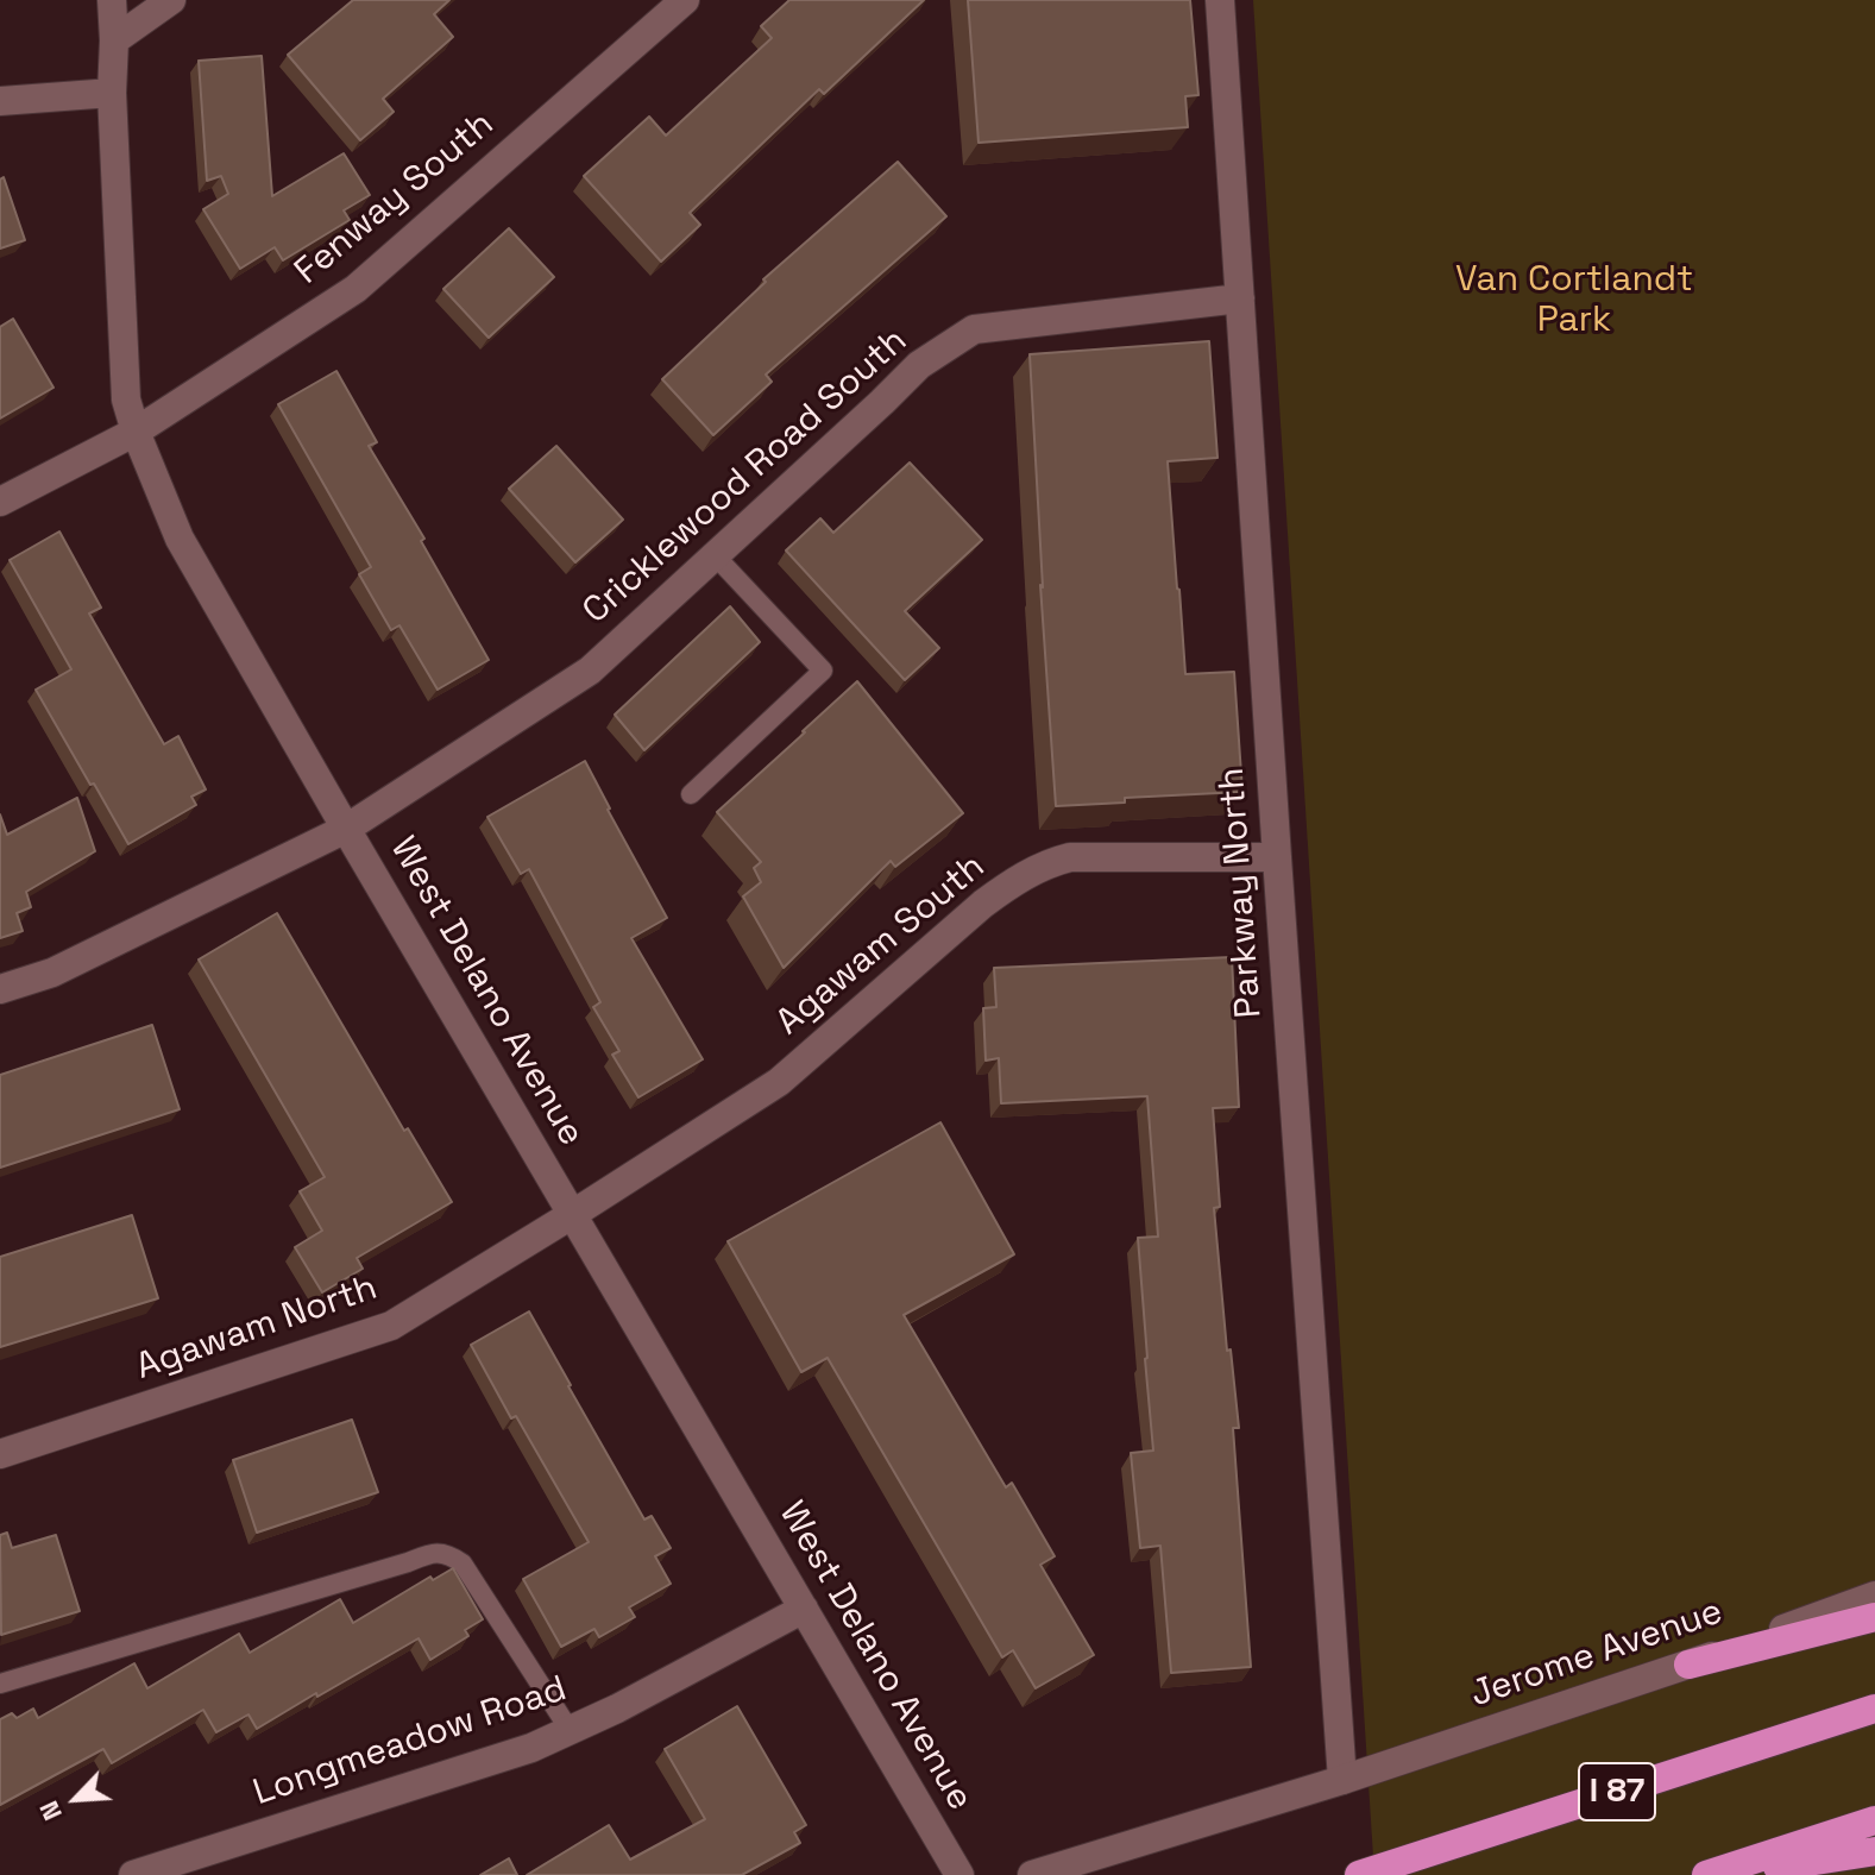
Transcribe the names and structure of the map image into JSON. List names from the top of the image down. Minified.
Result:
{"streets":{"highway":["I 87"],"street":["Fenway South","Cricklewood Road South","Parkway North","Agawam South","West Delano Avenue","Agawam North","Jerome Avenue","Longmeadow Road"]},"crossings":[["Fenway South","West Delano Avenue"],["Cricklewood Road South","Parkway North"],["Cricklewood Road South","West Delano Avenue"],["Parkway North","Agawam South"],["Parkway North","Jerome Avenue"],["Agawam South","West Delano Avenue"],["Agawam South","Agawam North"],["West Delano Avenue","Agawam North"],["West Delano Avenue","Longmeadow Road"]],"parks":["Van Cortlandt Park"],"north":"bottom left"}
